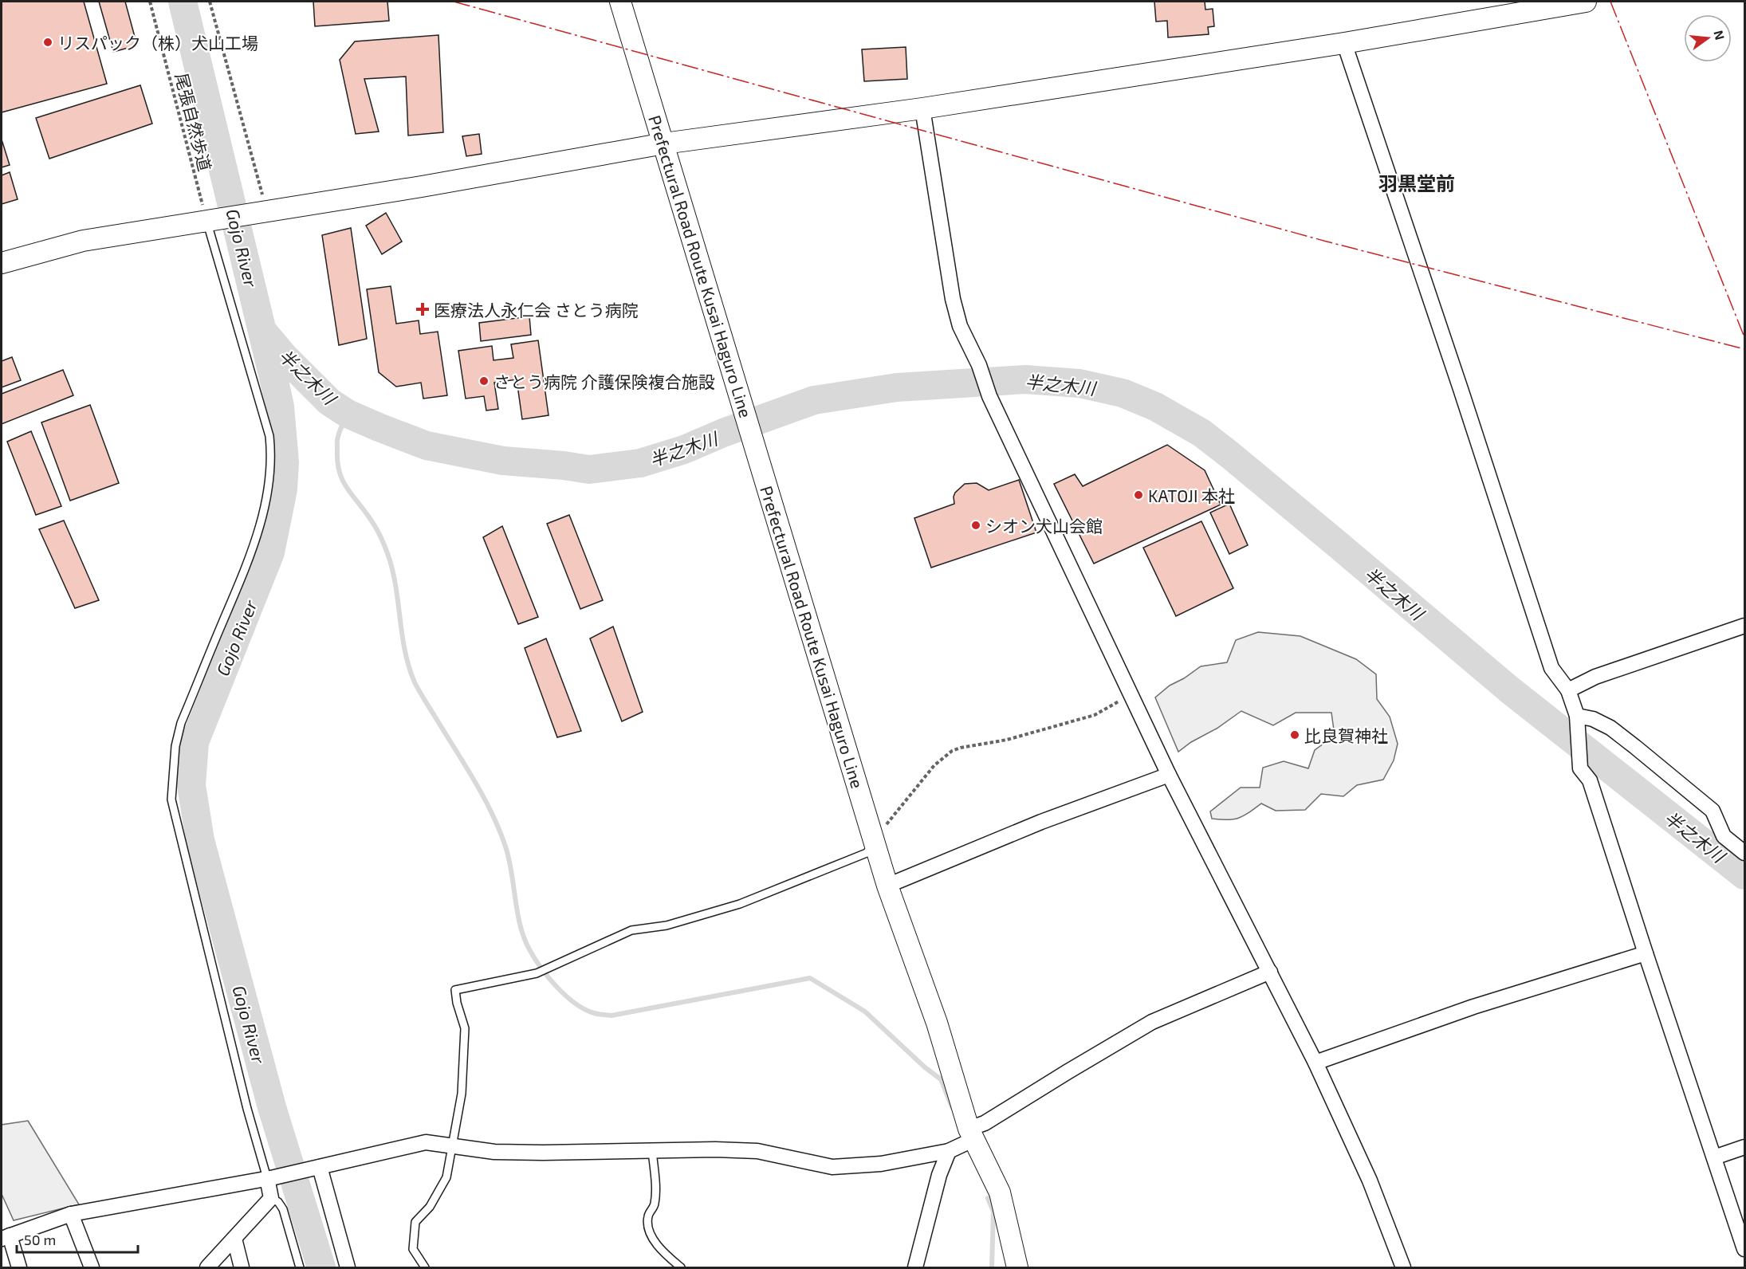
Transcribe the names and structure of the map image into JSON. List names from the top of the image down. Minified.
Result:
{"streets":{"street":["Prefectural Road Route Kusai Haguro Line"],"path":["尾張自然歩道"]},"districts":["羽黒堂前"],"water":["Gojo River","半之木川"],"places":{"other":["リスパック（株）犬山工場","さとう病院 介護保険複合施設","KATOJI 本社","シオン犬山会館","比良賀神社"],"health":["医療法人永仁会 さとう病院"]},"scale_bar":"50 m","north":"right"}
